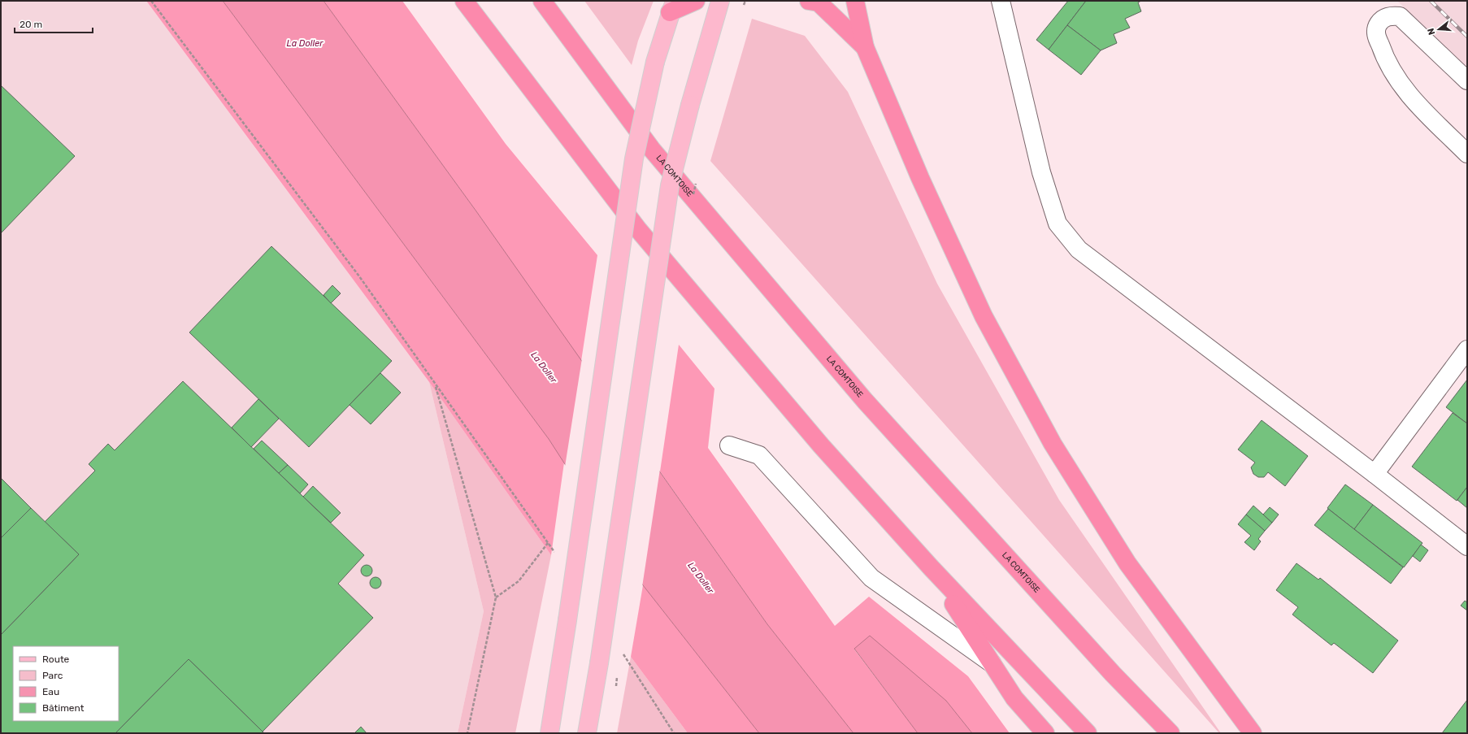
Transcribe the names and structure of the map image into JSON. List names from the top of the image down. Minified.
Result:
{"streets":{"highway":["LA COMTOISE"]},"water":["La Doller"],"legend":["Route","Parc","Eau","Bâtiment"],"scale_bar":"20 m","north":"left"}
